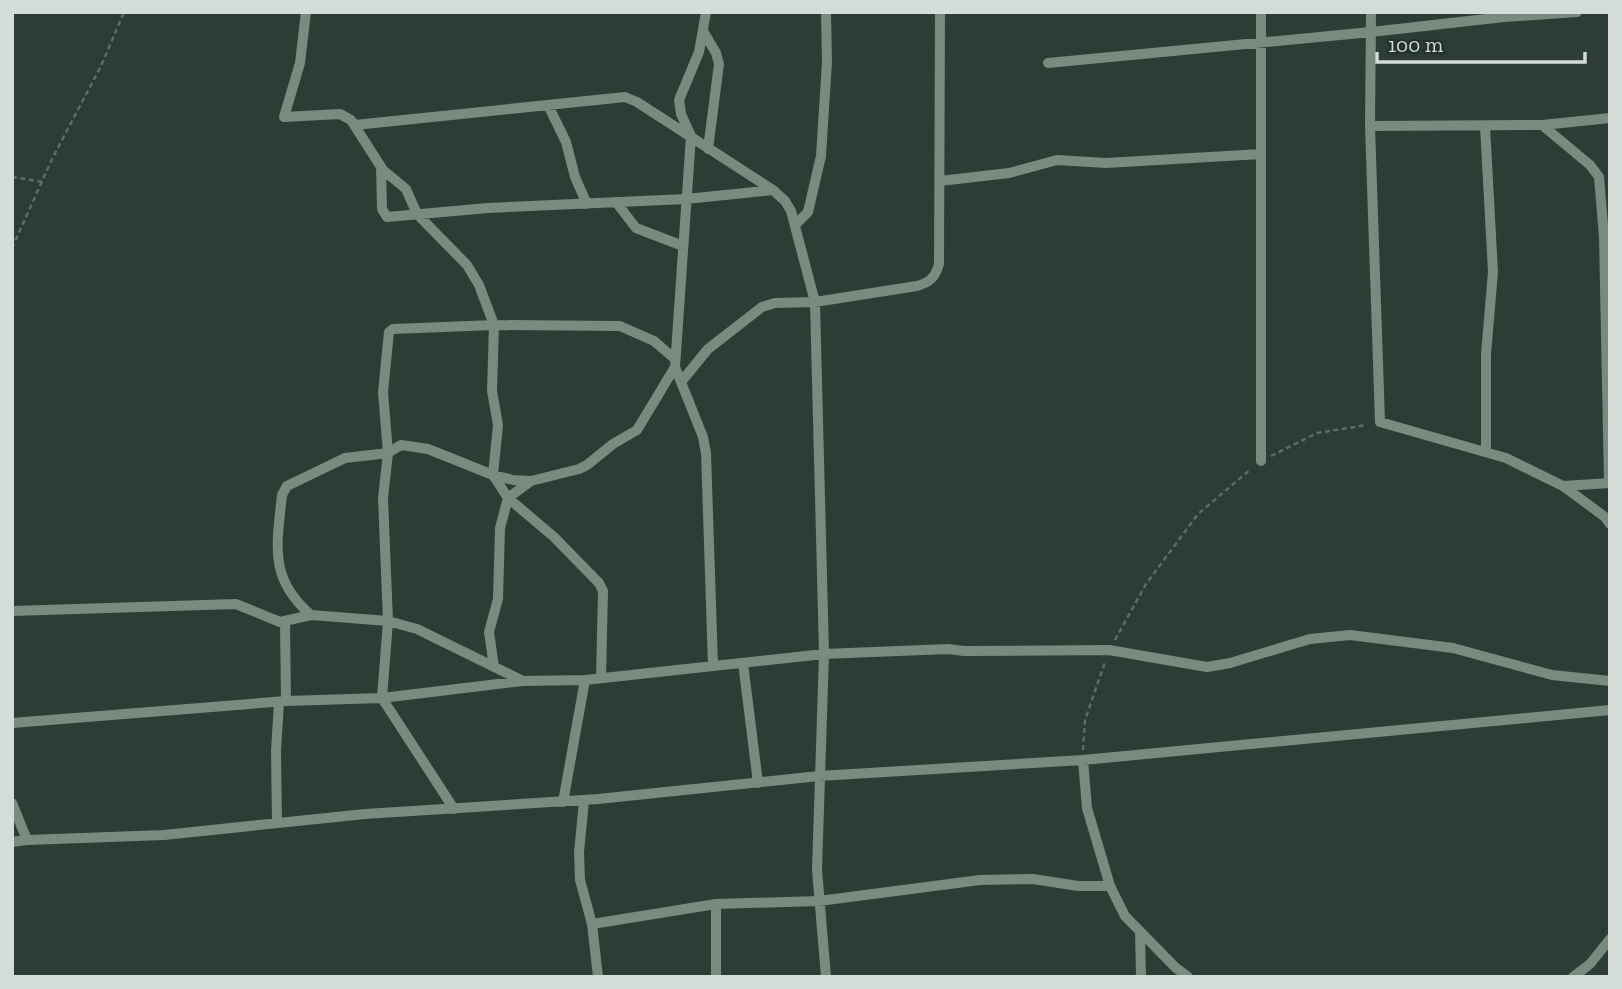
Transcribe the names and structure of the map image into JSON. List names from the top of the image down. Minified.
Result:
{"scale_bar":"100 m"}
